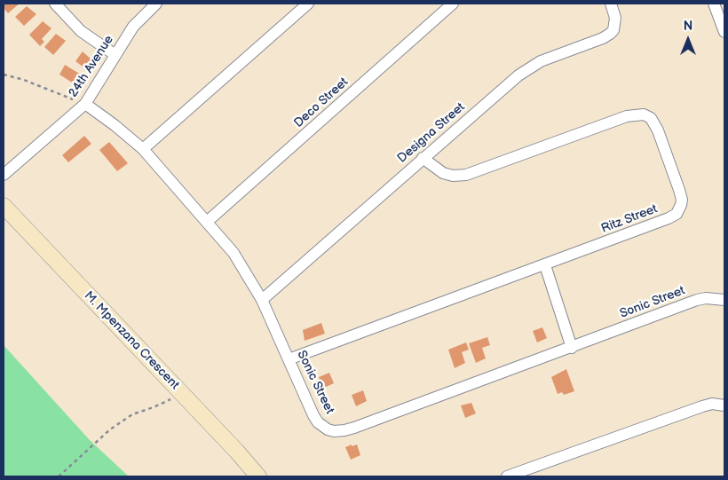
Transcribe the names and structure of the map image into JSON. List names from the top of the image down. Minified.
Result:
{"streets":{"main road":["M. Mpenzana Crescent"],"street":["24th Avenue","Deco Street","Designa Street","Ritz Street","Sonic Street"]},"crossings":[["24th Avenue","Sonic Street"],["Deco Street","Sonic Street"],["Designa Street","Ritz Street"],["Designa Street","Sonic Street"],["Ritz Street","Sonic Street"]],"north":"top"}
